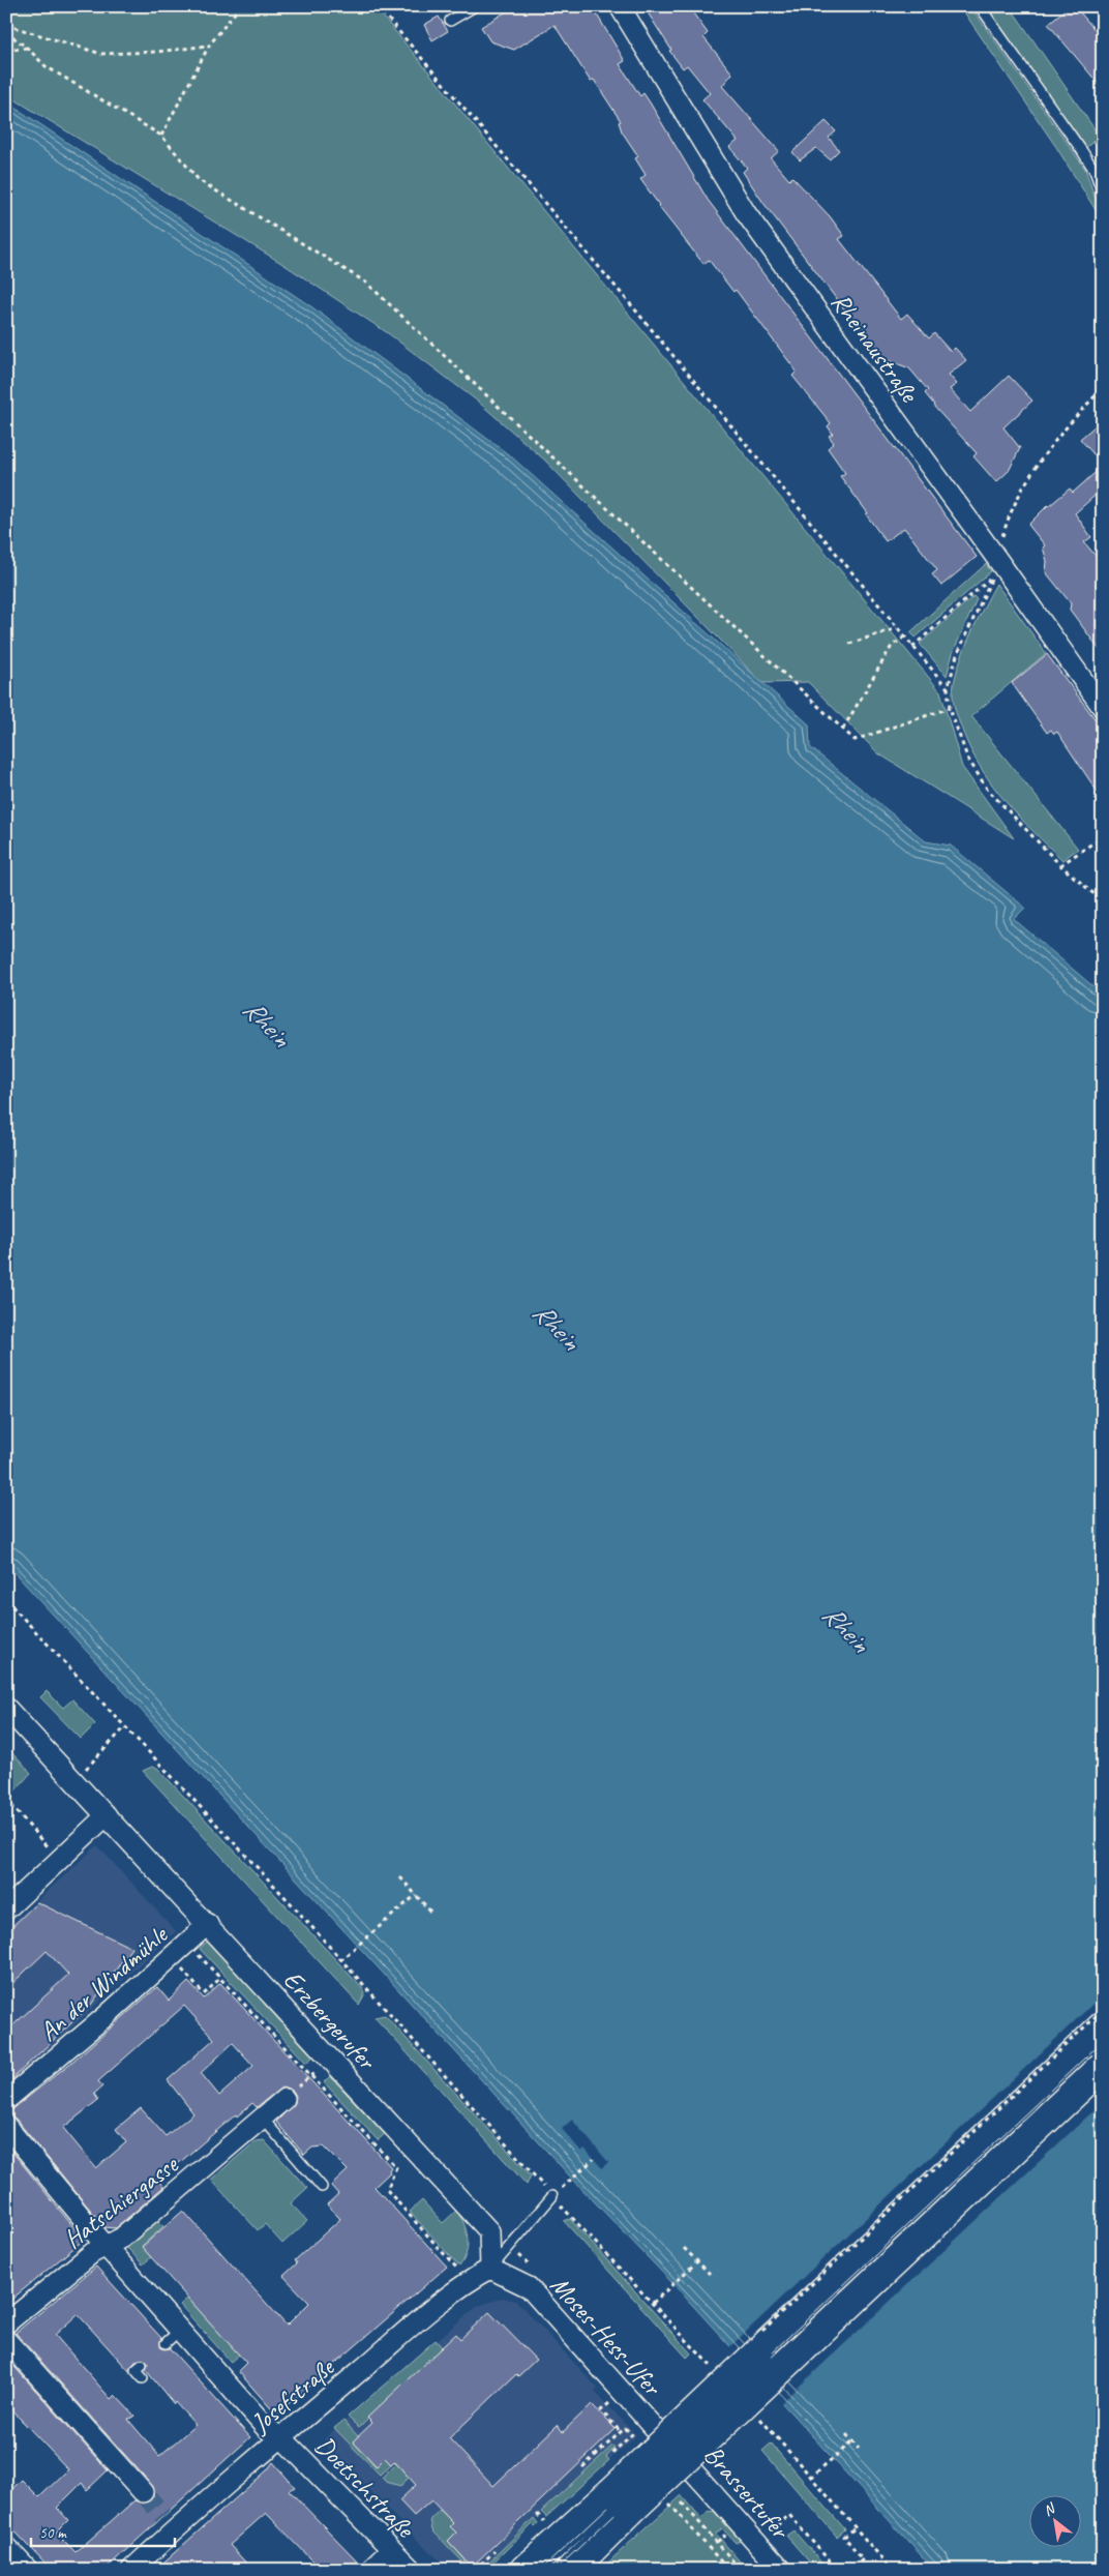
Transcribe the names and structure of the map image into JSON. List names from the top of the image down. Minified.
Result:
{"streets":{"street":["Rheinaustraße","An der Windmühle","Erzbergerufer","Hatschiergasse","Moses-Hess-Ufer","Josefstraße","Doetschstraße","Brassertufer"]},"crossings":[["An der Windmühle","Erzbergerufer"],["Erzbergerufer","Moses-Hess-Ufer"],["Erzbergerufer","Josefstraße"],["Hatschiergasse","Doetschstraße"],["Moses-Hess-Ufer","Josefstraße"],["Moses-Hess-Ufer","Brassertufer"],["Josefstraße","Doetschstraße"]],"water":["Rhein"],"scale_bar":"50 m","north":"top left"}
